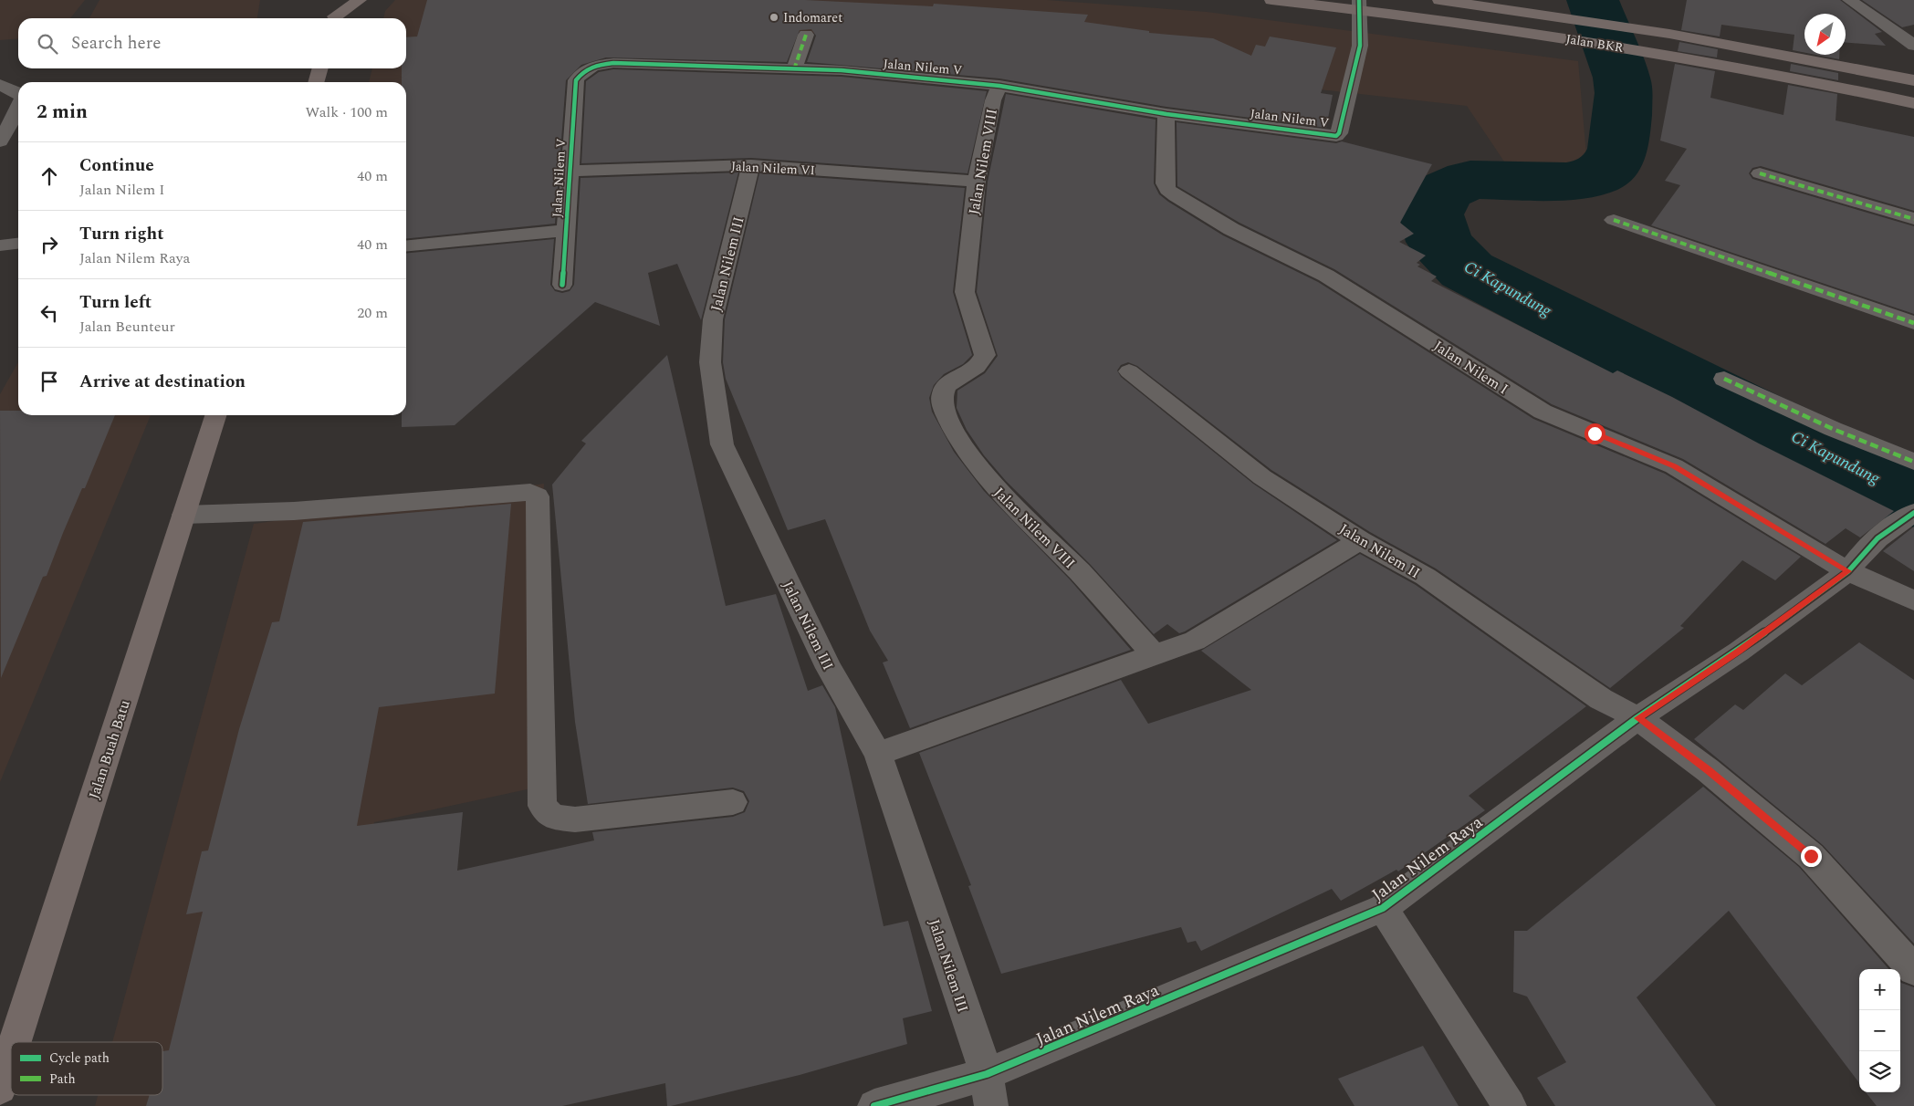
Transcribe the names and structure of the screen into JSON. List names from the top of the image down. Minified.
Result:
{"streets":{"main road":["Jalan BKR","Jalan Buah Batu"],"street":["Jalan Nilem V","Jalan Nilem VIII","Jalan Nilem VI","Jalan Nilem III","Jalan Nilem I","Jalan Nilem II","Jalan Nilem Raya"]},"crossings":[["Jalan BKR","Jalan Nilem V"],["Jalan Nilem V","Jalan Nilem VIII"],["Jalan Nilem V","Jalan Nilem VI"],["Jalan Nilem V","Jalan Nilem I"],["Jalan Nilem VIII","Jalan Nilem VI"],["Jalan Nilem VI","Jalan Nilem III"],["Jalan Nilem III","Jalan Nilem Raya"],["Jalan Nilem I","Jalan Nilem Raya"],["Jalan Nilem II","Jalan Nilem Raya"]],"water":["Ci Kapundung"],"places":["Indomaret"],"legend":["Cycle path","Path"],"north":"bottom left","page":{"search":"Search here","heading":["2 min","Walk · 100 m"],"list":[["Continue","Jalan Nilem I","40 m"],["Turn right","Jalan Nilem Raya","40 m"],["Turn left","Jalan Beunteur","20 m"],"Arrive at destination"],"map_buttons":["+","−"]}}
